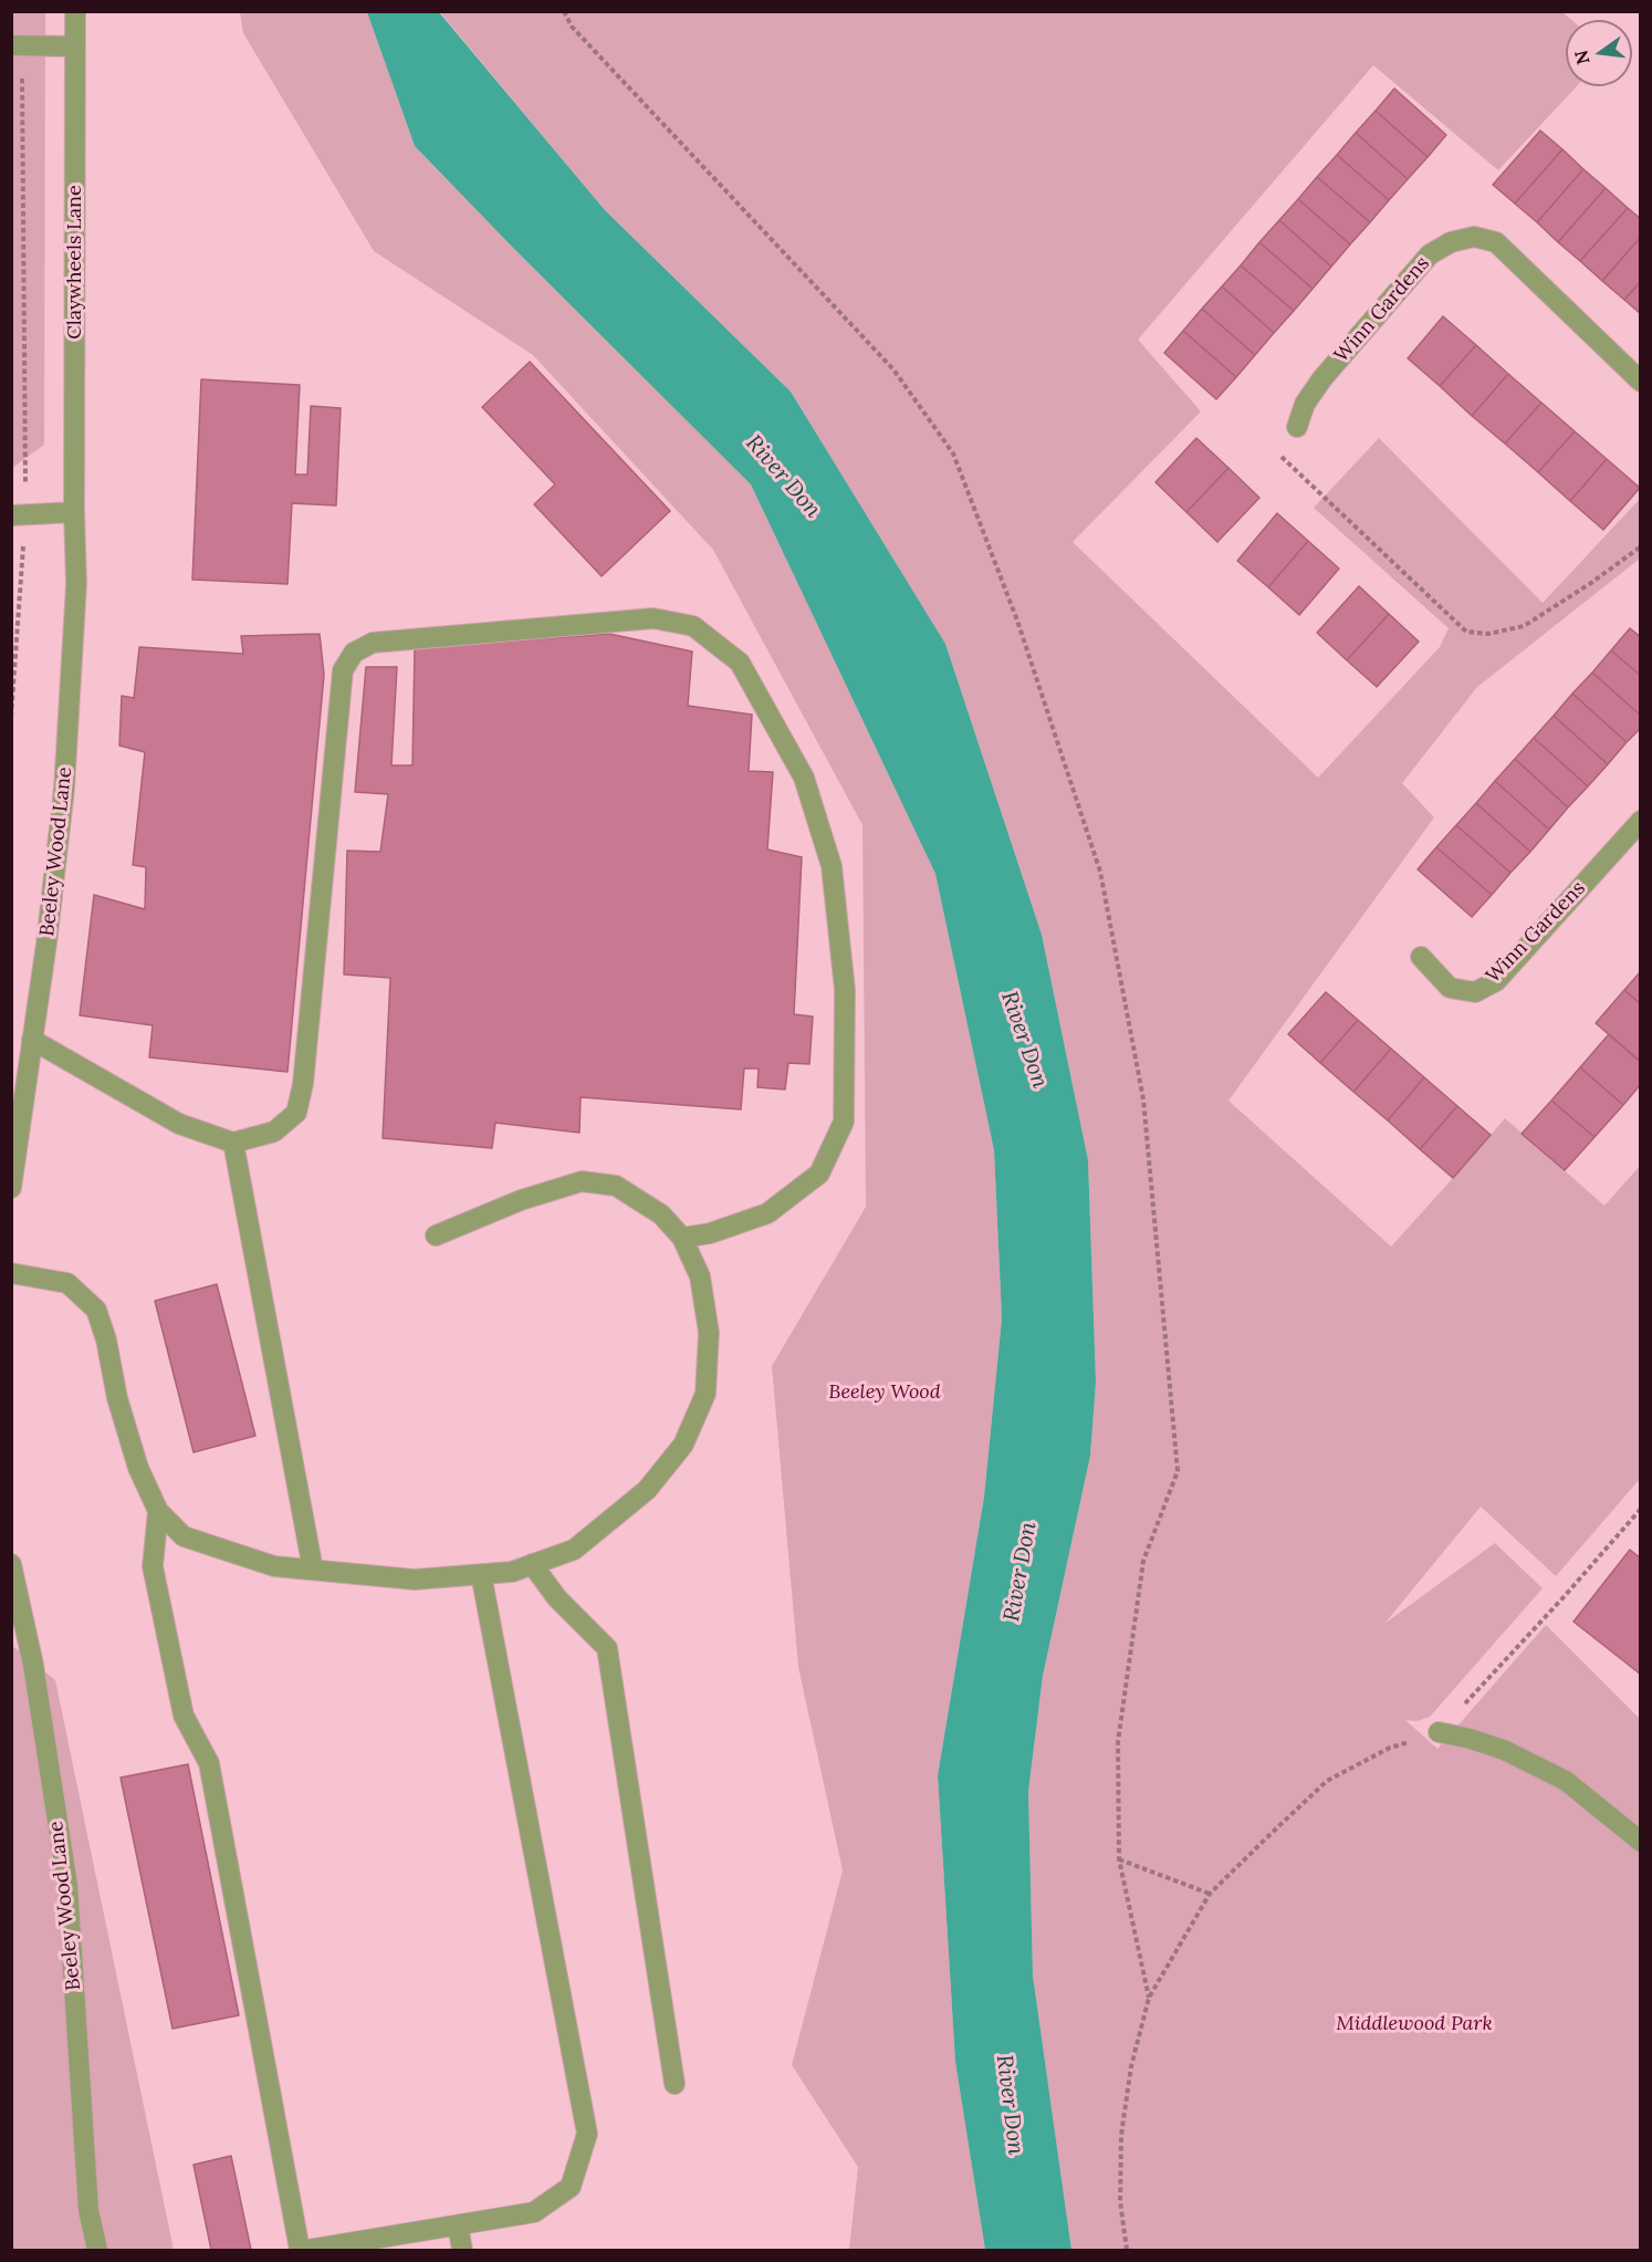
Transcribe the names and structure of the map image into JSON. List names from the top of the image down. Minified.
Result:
{"streets":{"street":["Claywheels Lane","Winn Gardens","Beeley Wood Lane"]},"crossings":[["Claywheels Lane","Beeley Wood Lane"]],"water":["River Don"],"parks":["Beeley Wood","Middlewood Park"],"north":"left"}
